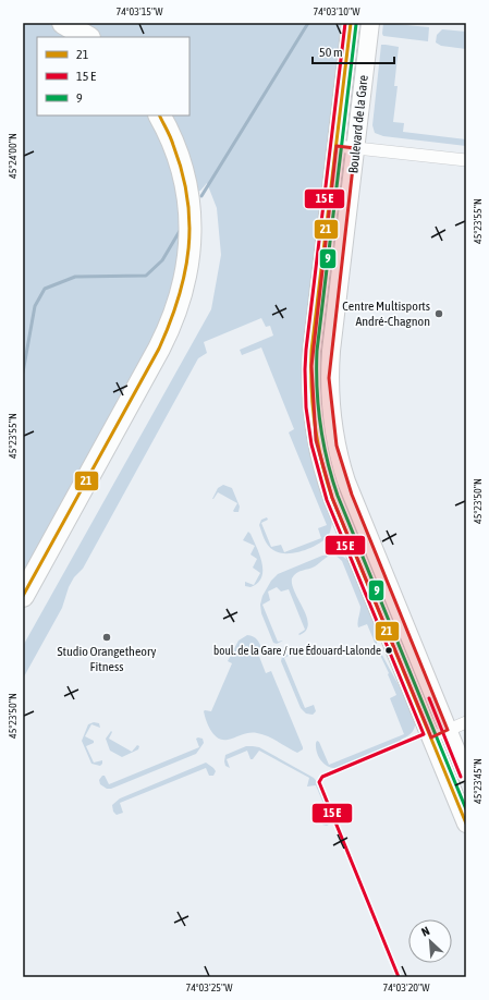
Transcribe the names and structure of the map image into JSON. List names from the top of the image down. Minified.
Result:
{"streets":{"main road":["Boulevard de la Gare"]},"places":["Centre Multisports André-Chagnon","Studio Orangetheory Fitness","boul. de la Gare / rue Édouard-Lalonde"],"lines":["transit line 21","transit line 9"],"legend":["21","15 E","9"],"scale_bar":"50 m","north":"top left","coordinates":["74°03'15\"W","74°03'10\"W","45°24'00\"N","45°23'55\"N","45°23'50\"N","45°23'45\"N","74°03'25\"W","74°03'20\"W"]}
